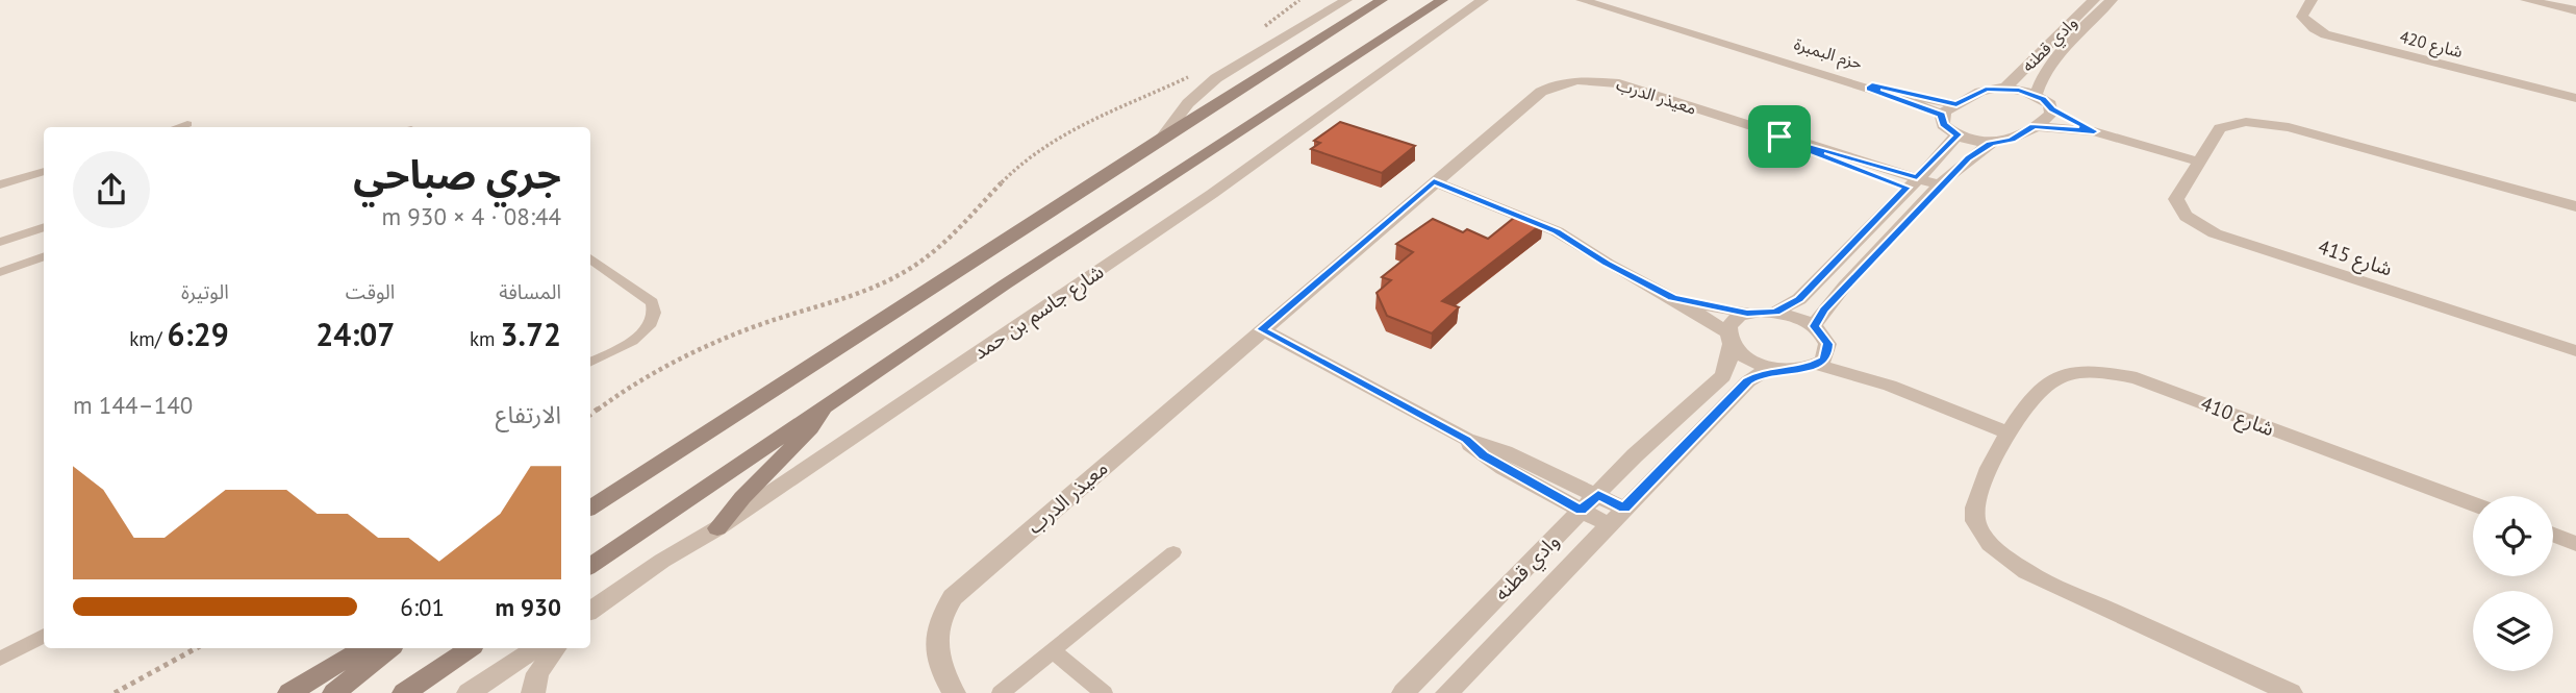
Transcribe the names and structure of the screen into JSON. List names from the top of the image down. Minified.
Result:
{"streets":{"main road":["شارع جاسم بن حمد"],"street":["وادي قطنه","شارع 420","حزم البمبرة","معيذر الدرب","شارع 415","شارع 410"]},"page":{"heading":["جري صباحي","08:44 · 4 × 930 m"],"stats":[["المسافة","3.72 km"],["الوقت","24:07"],["الوتيرة","6:29 /km"]],"chart":["الارتفاع","140–144 m"],"list":[{"name":"930 m","note":"6:01"}]}}
